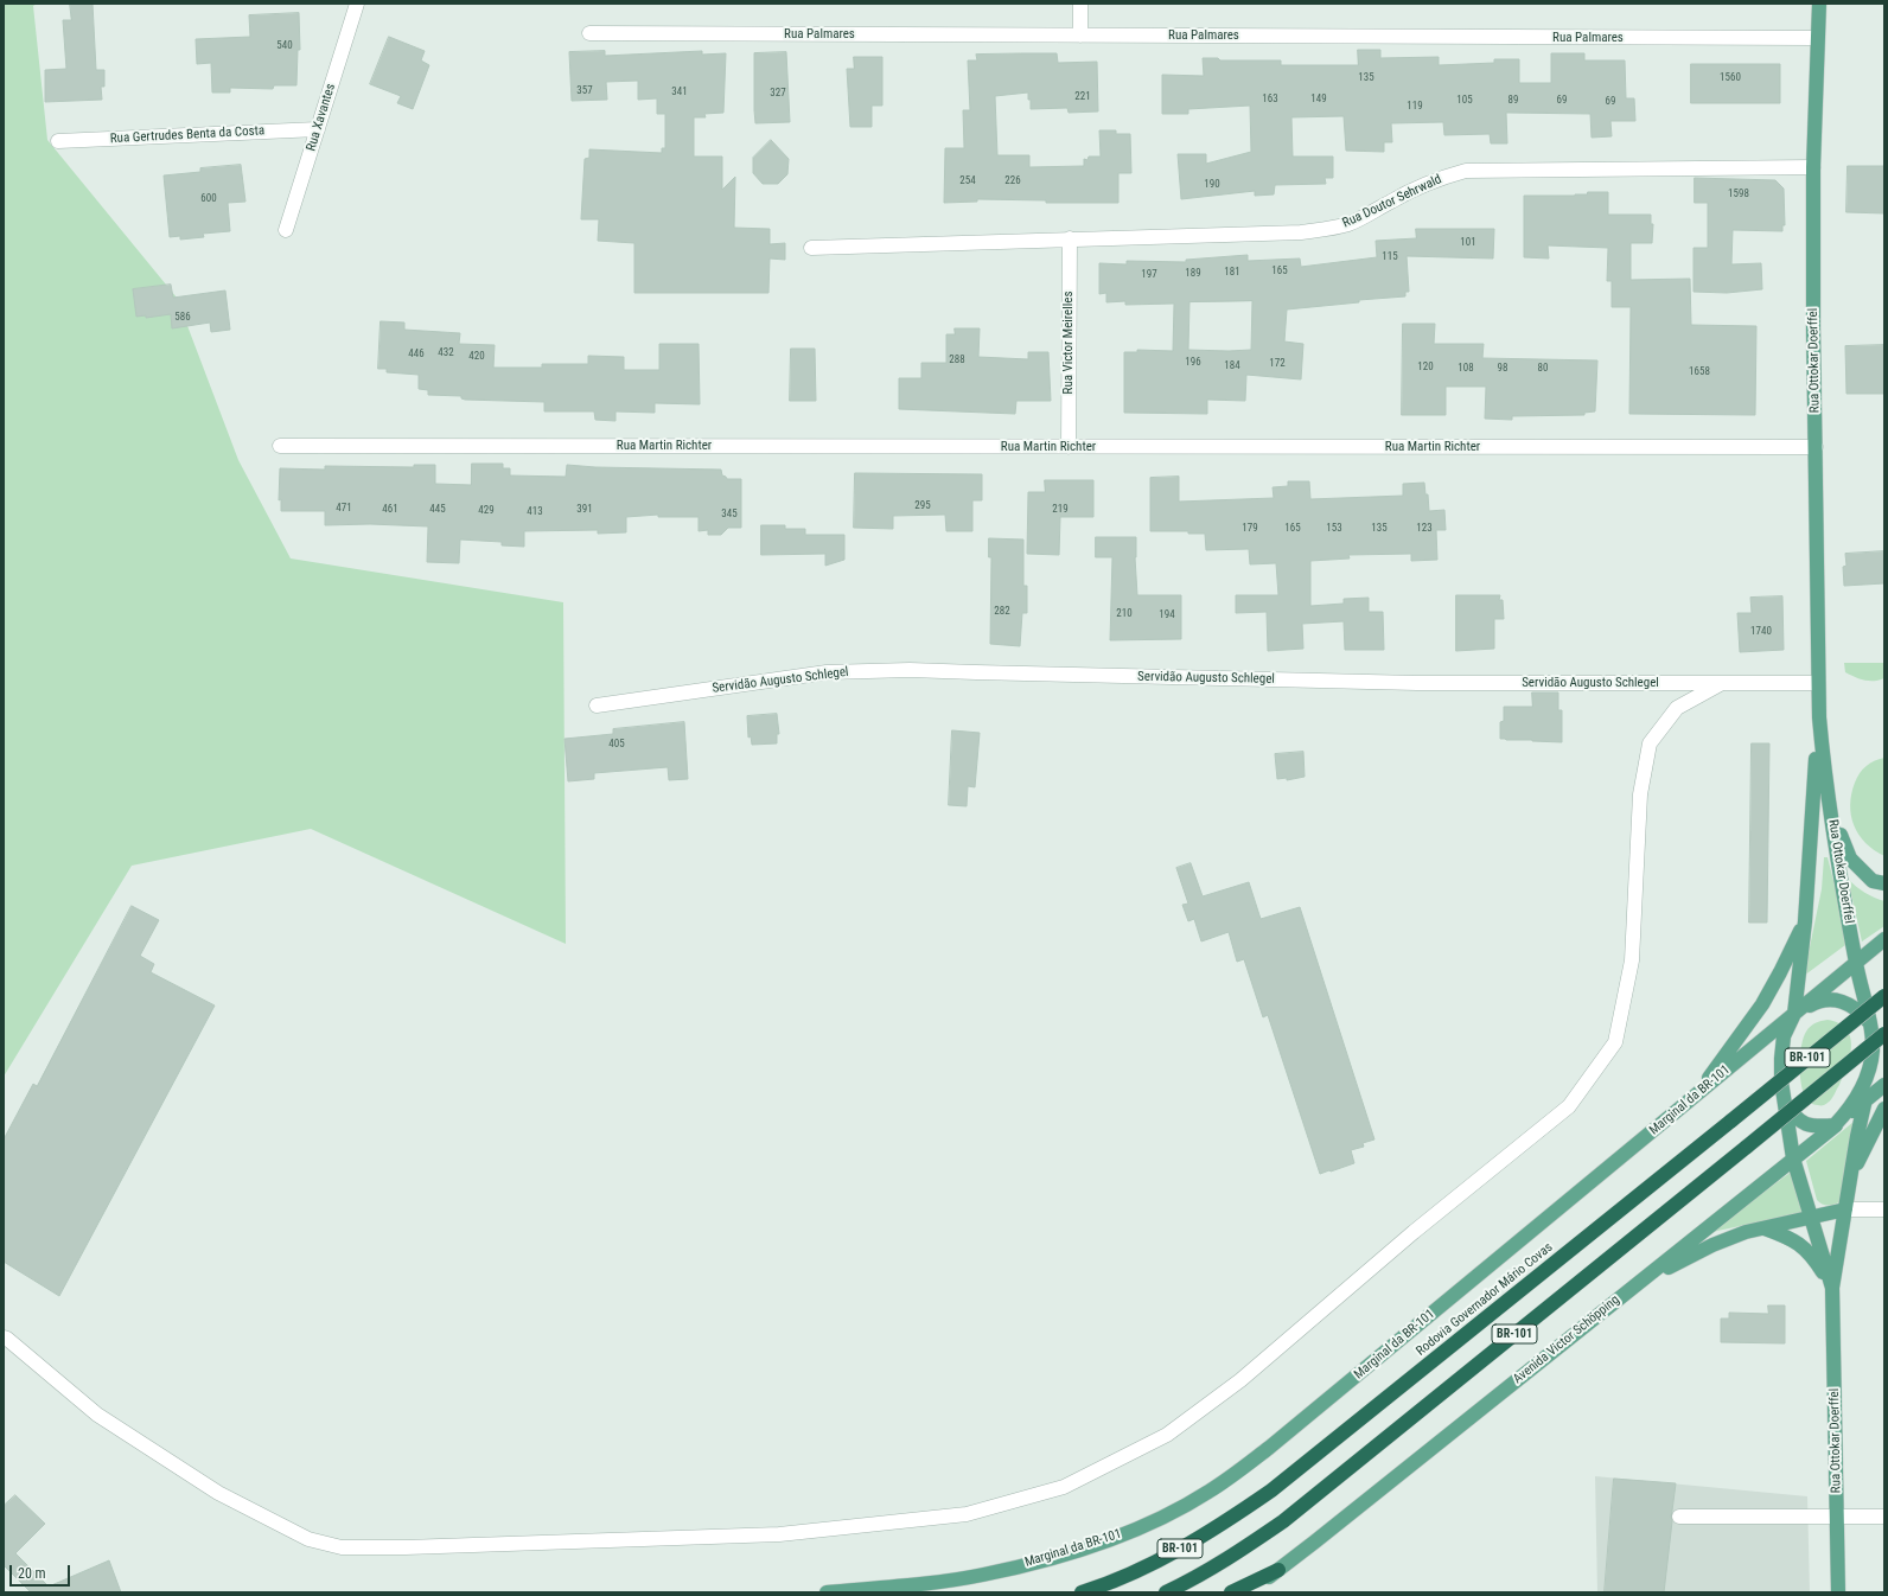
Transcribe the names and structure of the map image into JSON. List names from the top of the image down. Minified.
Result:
{"streets":{"highway":["BR-101","Rodovia Governador Mário Covas"],"main road":["Rua Ottokar Doerffel","Marginal da BR-101","Avenida Victor Schöpping"],"street":["Rua Palmares","Rua Xavantes","Rua Gertrudes Benta da Costa","Rua Doutor Sehrwald","Rua Victor Meirelles","Rua Martin Richter","Servidão Augusto Schlegel"]},"crossings":[["Rua Palmares","Rua Ottokar Doerffel"],["Rua Xavantes","Rua Gertrudes Benta da Costa"],["Rua Doutor Sehrwald","Rua Victor Meirelles"],["Rua Doutor Sehrwald","Rua Ottokar Doerffel"],["Rua Victor Meirelles","Rua Martin Richter"],["Rua Ottokar Doerffel","Rua Martin Richter"],["Rua Ottokar Doerffel","Servidão Augusto Schlegel"],["Rua Ottokar Doerffel","Marginal da BR-101"],["Rua Ottokar Doerffel","Avenida Victor Schöpping"],["Marginal da BR-101","Avenida Victor Schöpping"]],"house_numbers":["540","135","1560","357","341","327","221","163","149","105","89","69","69","119","254","226","190","1598","600","101","115","165","181","189","197","586","432","446","420","288","196","172","184","120","108","98","80","1658","295","471","461","445","391","219","429","413","345","179","165","153","135","123","282","210","194","1740","405"],"scale_bar":"20 m"}
